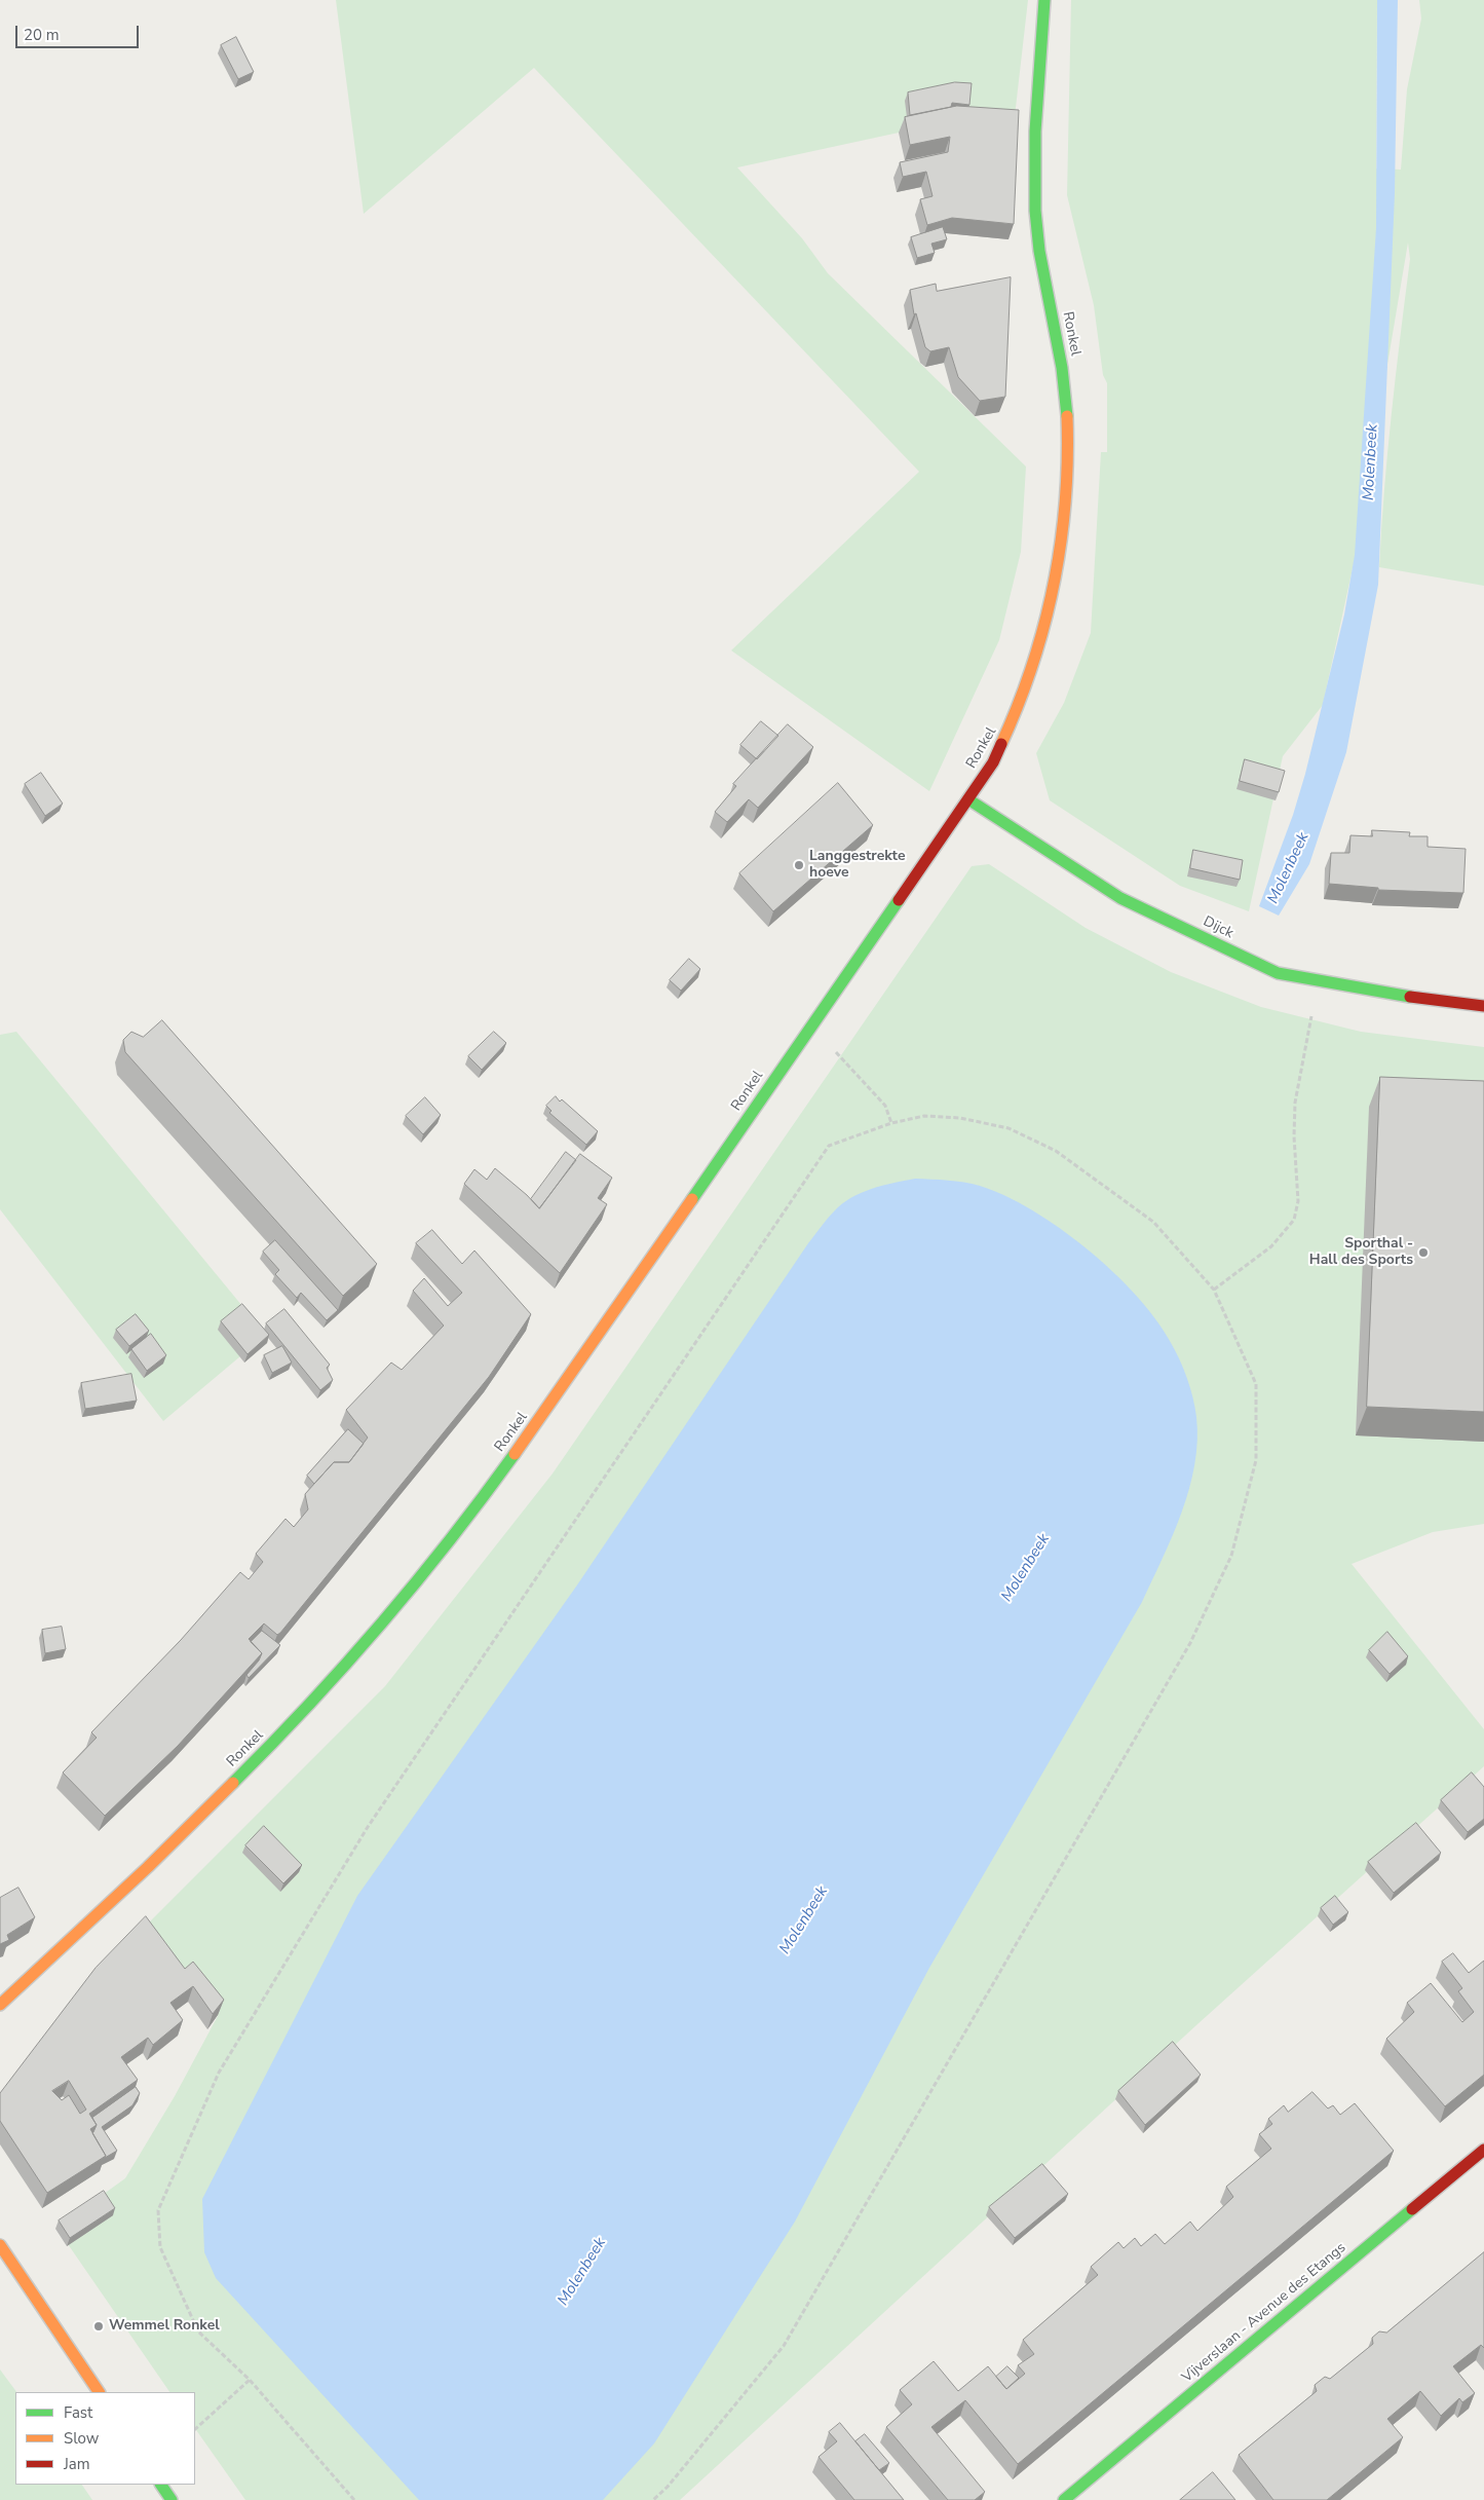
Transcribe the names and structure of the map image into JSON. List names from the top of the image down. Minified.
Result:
{"streets":{"street":["Ronkel","Dijck","Vijverslaan - Avenue des Etangs"]},"crossings":[["Ronkel","Dijck"]],"water":["Molenbeek"],"places":["Langgestrekte hoeve","Sporthal - Hall des Sports","Wemmel Ronkel"],"legend":["Fast","Slow","Jam"],"scale_bar":"20 m"}
